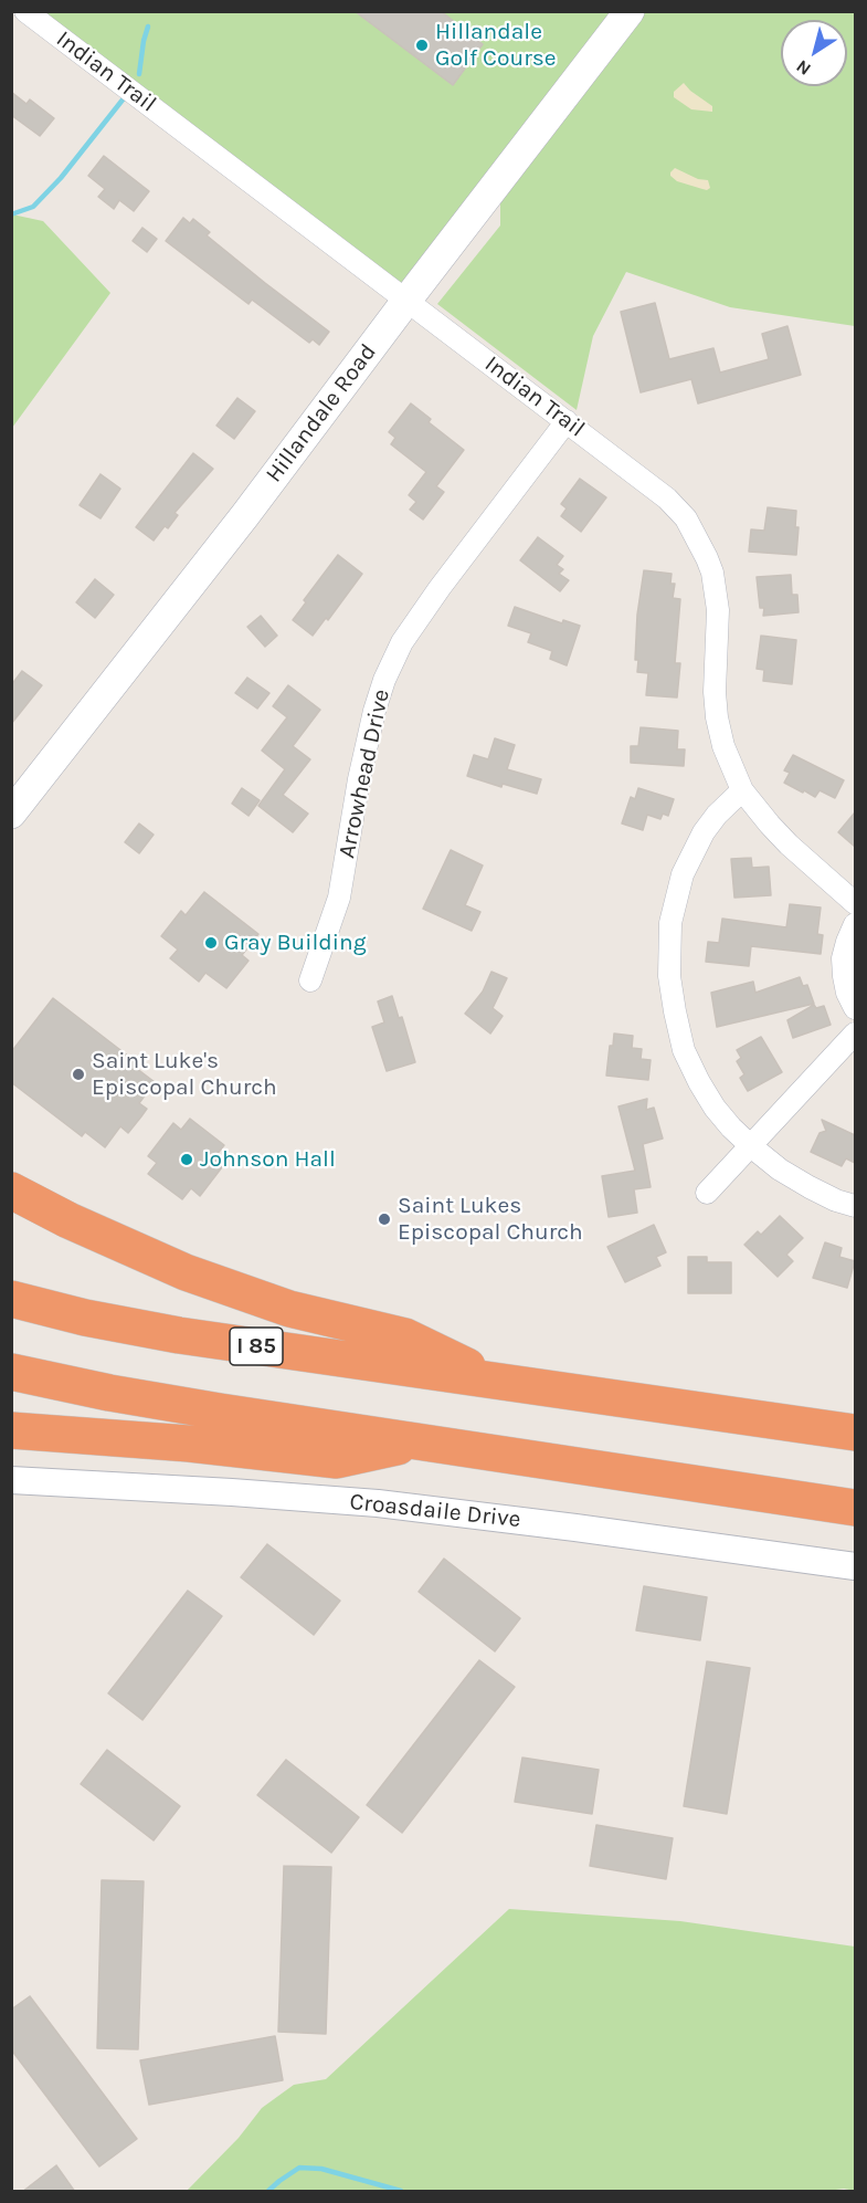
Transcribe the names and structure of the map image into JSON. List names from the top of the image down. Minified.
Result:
{"streets":{"highway":["I 85"],"main road":["Hillandale Road"],"street":["Indian Trail","Arrowhead Drive","Croasdaile Drive"]},"crossings":[["Indian Trail","Hillandale Road"],["Indian Trail","Arrowhead Drive"]],"places":["Hillandale Golf Course","Gray Building","Saint Luke's Episcopal Church","Johnson Hall","Saint Lukes Episcopal Church"],"north":"bottom left"}
